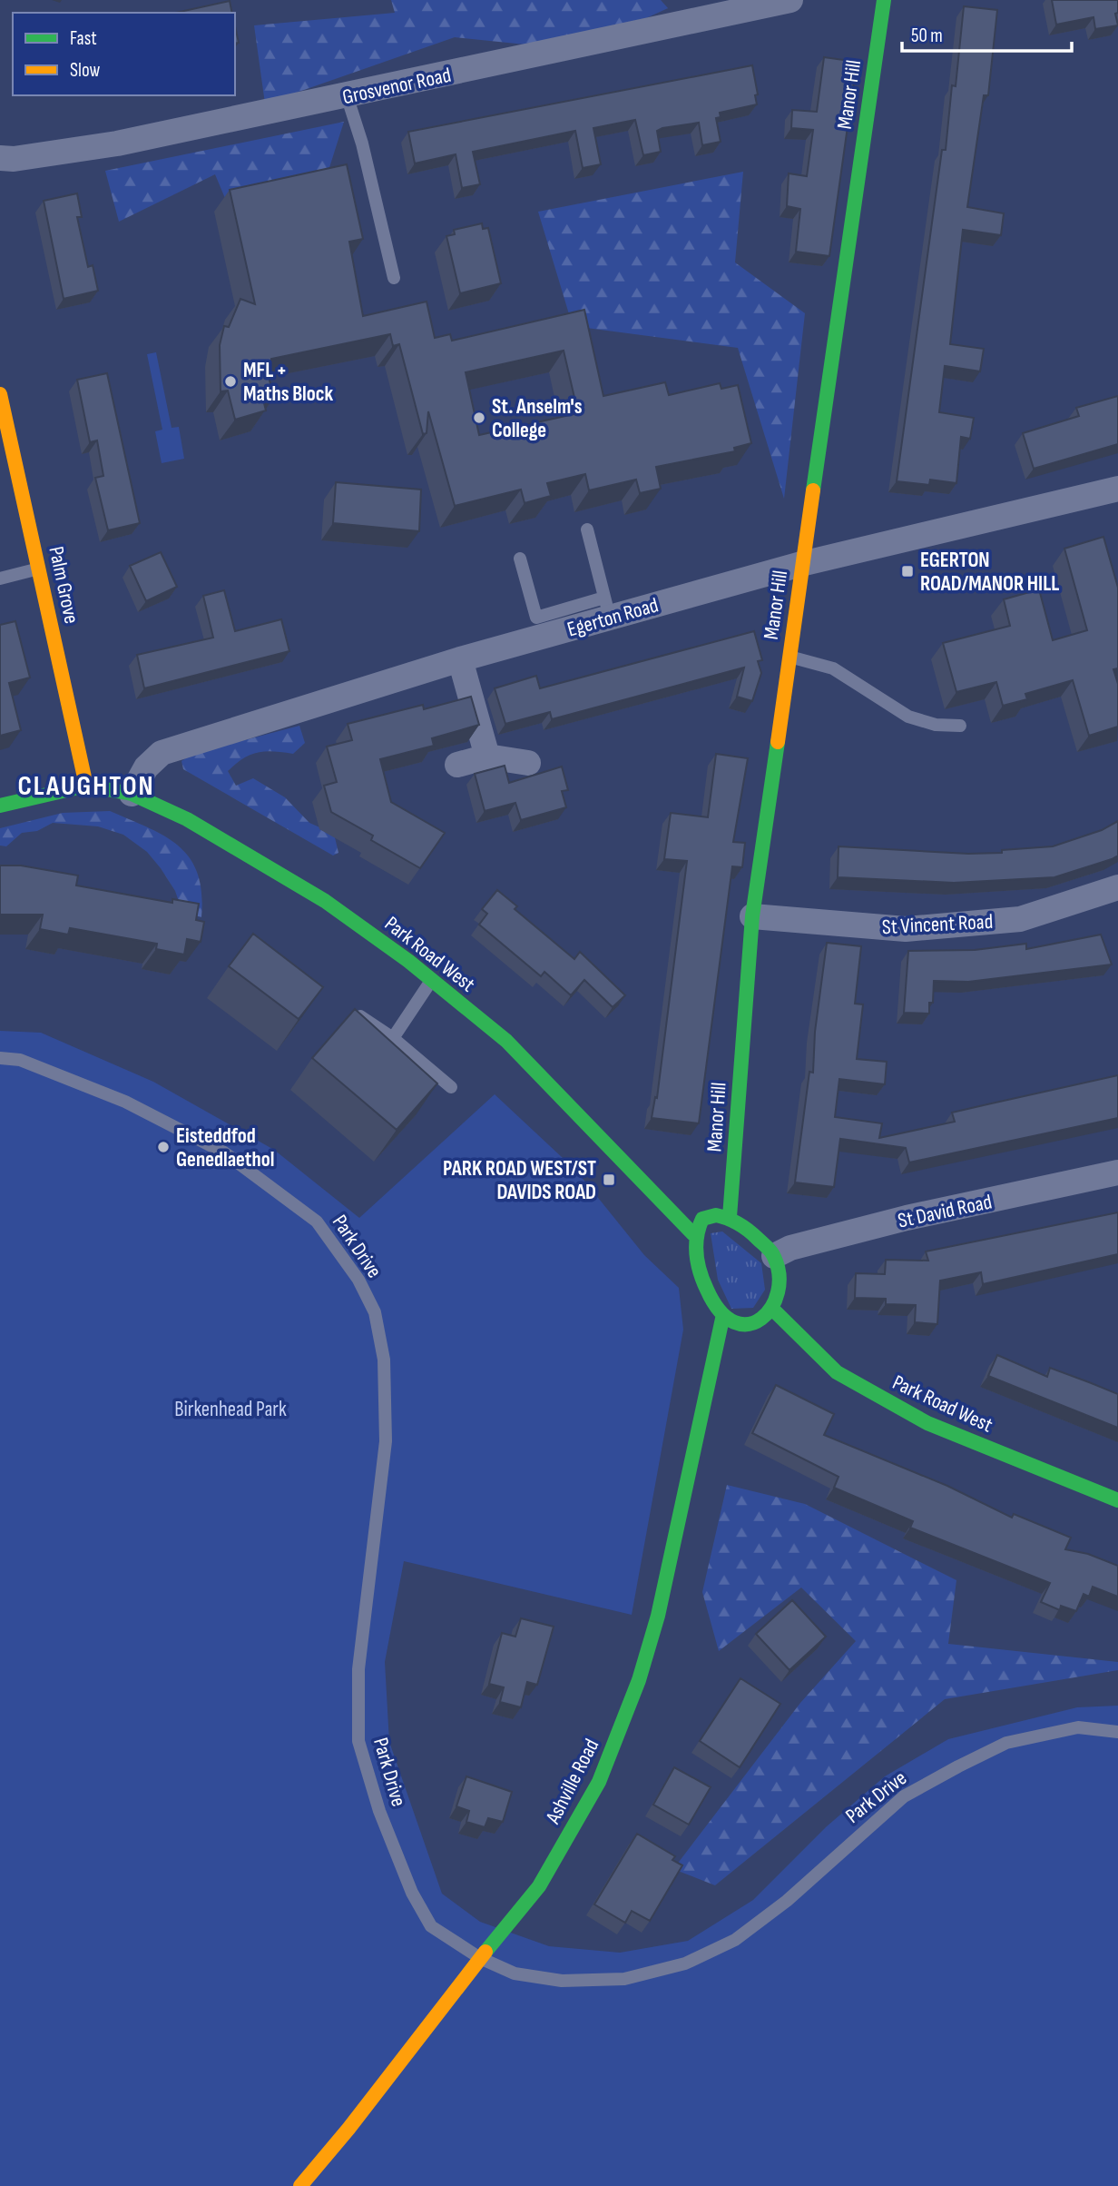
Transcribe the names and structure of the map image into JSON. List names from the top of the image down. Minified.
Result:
{"streets":{"street":["Grosvenor Road","Manor Hill","Palm Grove","Egerton Road","St Vincent Road","Park Road West","St David Road","Ashville Road"],"lane":["Park Drive"]},"crossings":[["Manor Hill","Egerton Road"],["Manor Hill","St Vincent Road"],["Manor Hill","Park Road West"],["Manor Hill","St David Road"],["Manor Hill","Ashville Road"],["Palm Grove","Park Road West"],["Egerton Road","Park Road West"],["Park Road West","St David Road"],["Park Road West","Ashville Road"],["St David Road","Ashville Road"],["Park Drive","Ashville Road"]],"districts":["CLAUGHTON"],"parks":["Birkenhead Park"],"places":{"other":["MFL + Maths Block","St. Anselm's College","Eisteddfod Genedlaethol"],"transit":["EGERTON ROAD/MANOR HILL","PARK ROAD WEST/ST DAVIDS ROAD"]},"legend":["Fast","Slow"],"scale_bar":"50 m"}
